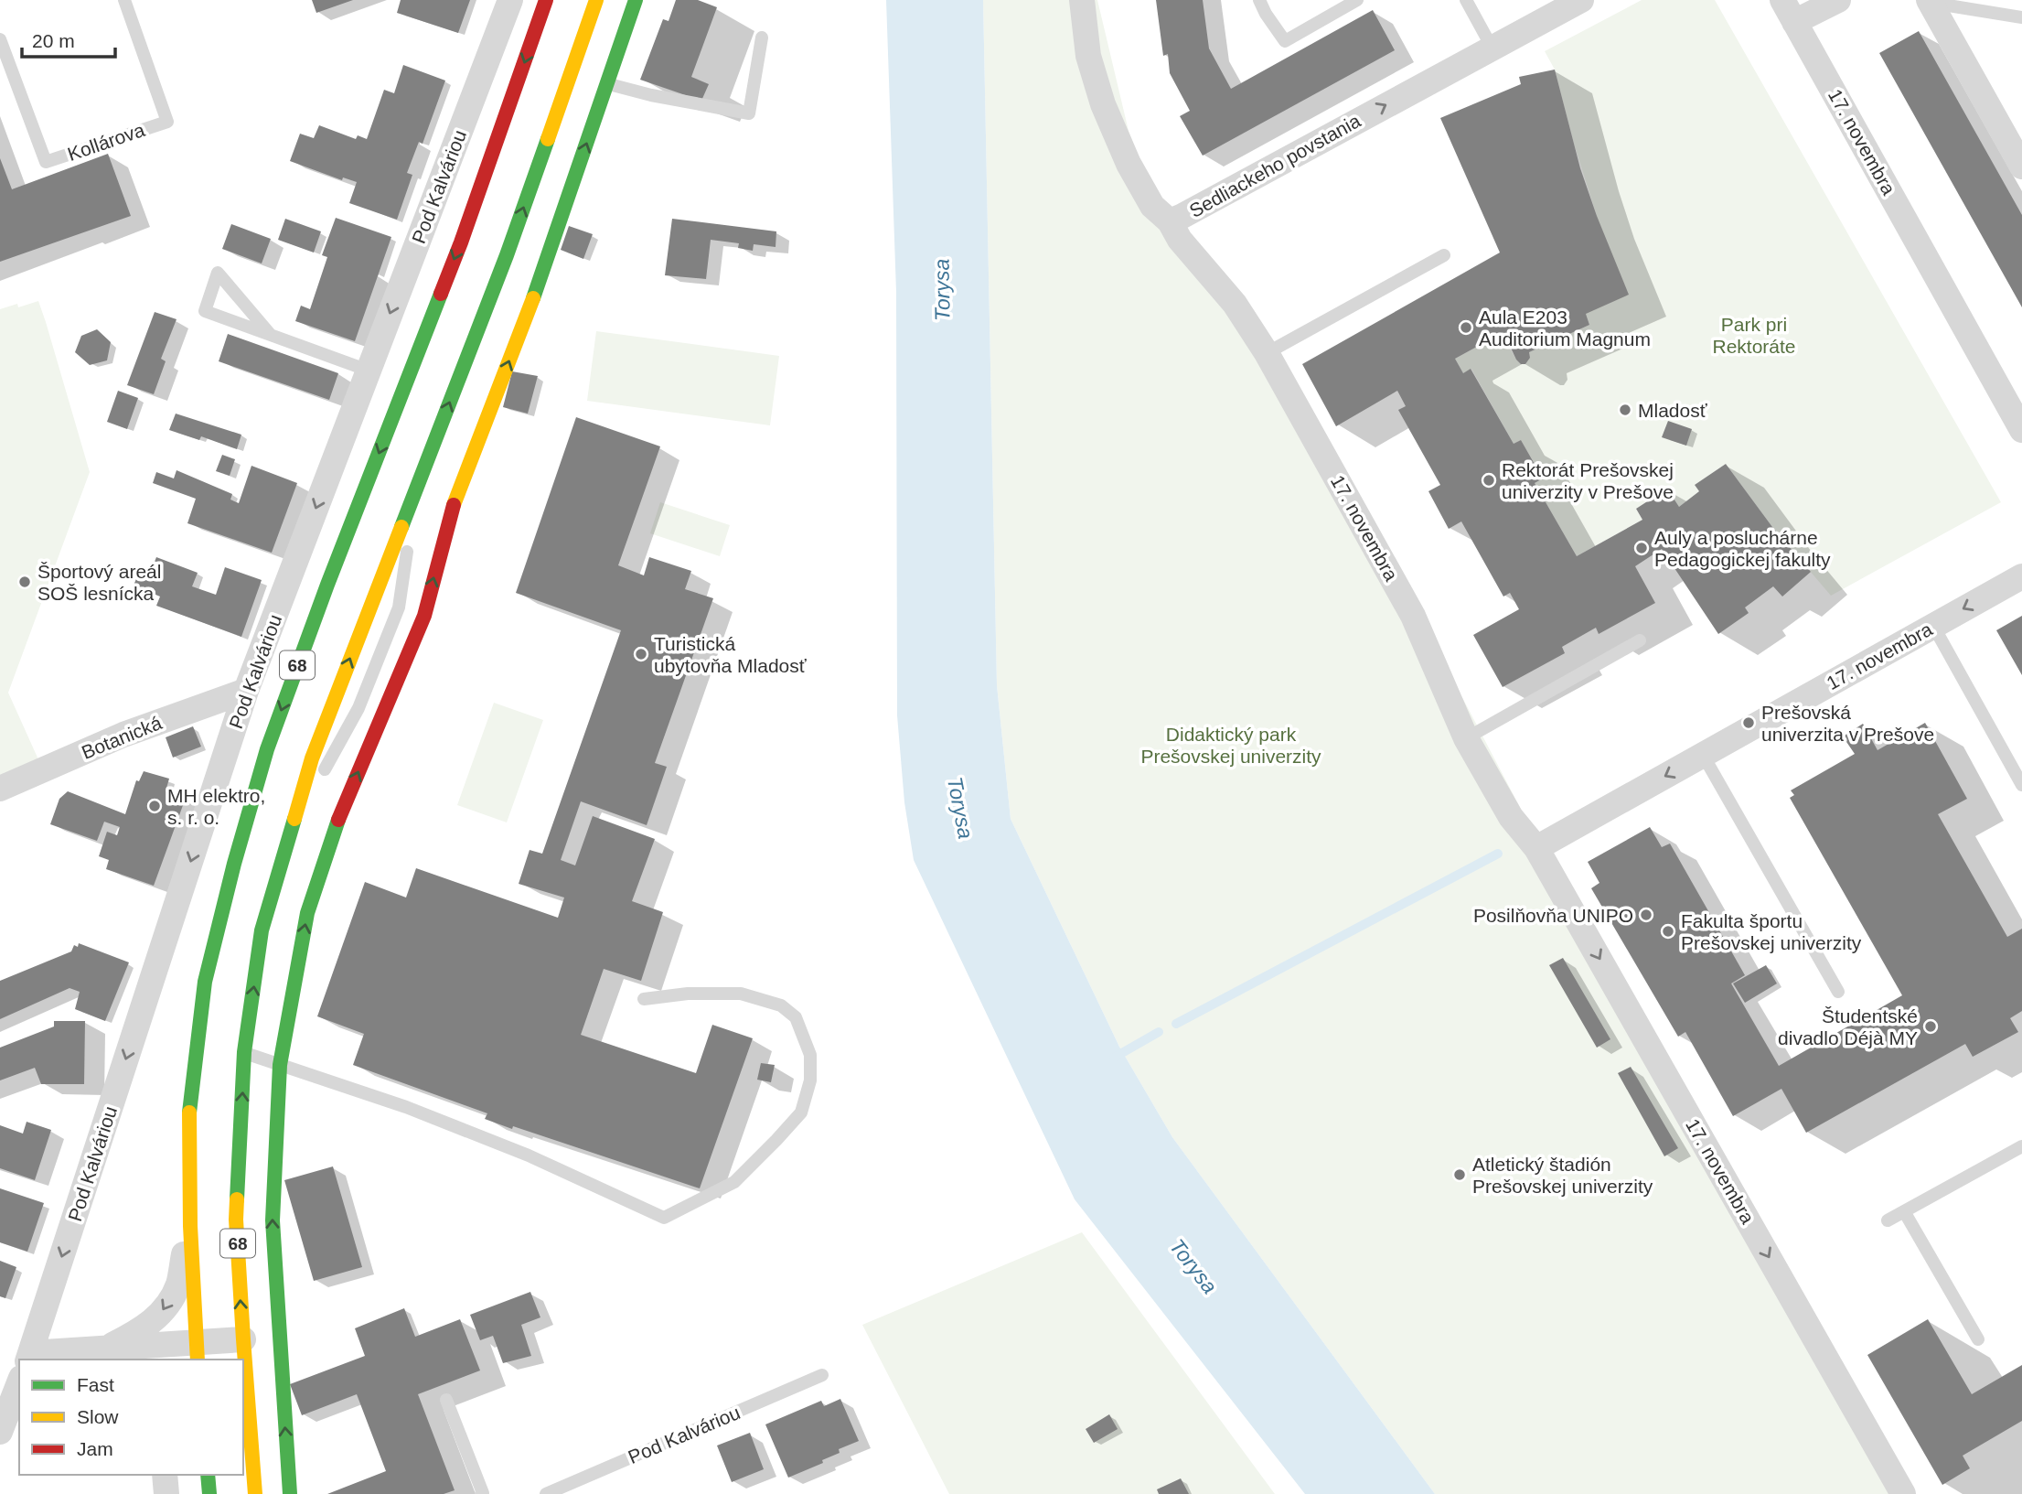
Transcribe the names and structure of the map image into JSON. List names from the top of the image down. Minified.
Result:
{"streets":{"main road":["Pod Kalváriou","68"],"street":["17. novembra","Sedliackeho povstania","Botanická"],"lane":["Kollárova"]},"crossings":[["17. novembra","Sedliackeho povstania"],["Pod Kalváriou","68"],["Pod Kalváriou","Botanická"]],"one_way":["Sedliackeho povstania","Pod Kalváriou"],"water":["Torysa"],"parks":["Park pri Rektoráte","Didaktický park Prešovskej univerzity"],"places":["Aula E203 Auditorium Magnum","Mladosť","Rektorát Prešovskej univerzity v Prešove","Auly a posluchárne Pedagogickej fakulty","Športový areál SOŠ lesnícka","Turistická ubytovňa Mladosť","Prešovská univerzita v Prešove","MH elektro, s. r. o.","Posilňovňa UNIPO","Fakulta športu Prešovskej univerzity","Študentské divadlo Déjà MY","Atletický štadión Prešovskej univerzity"],"legend":["Fast","Slow","Jam"],"scale_bar":"20 m"}
